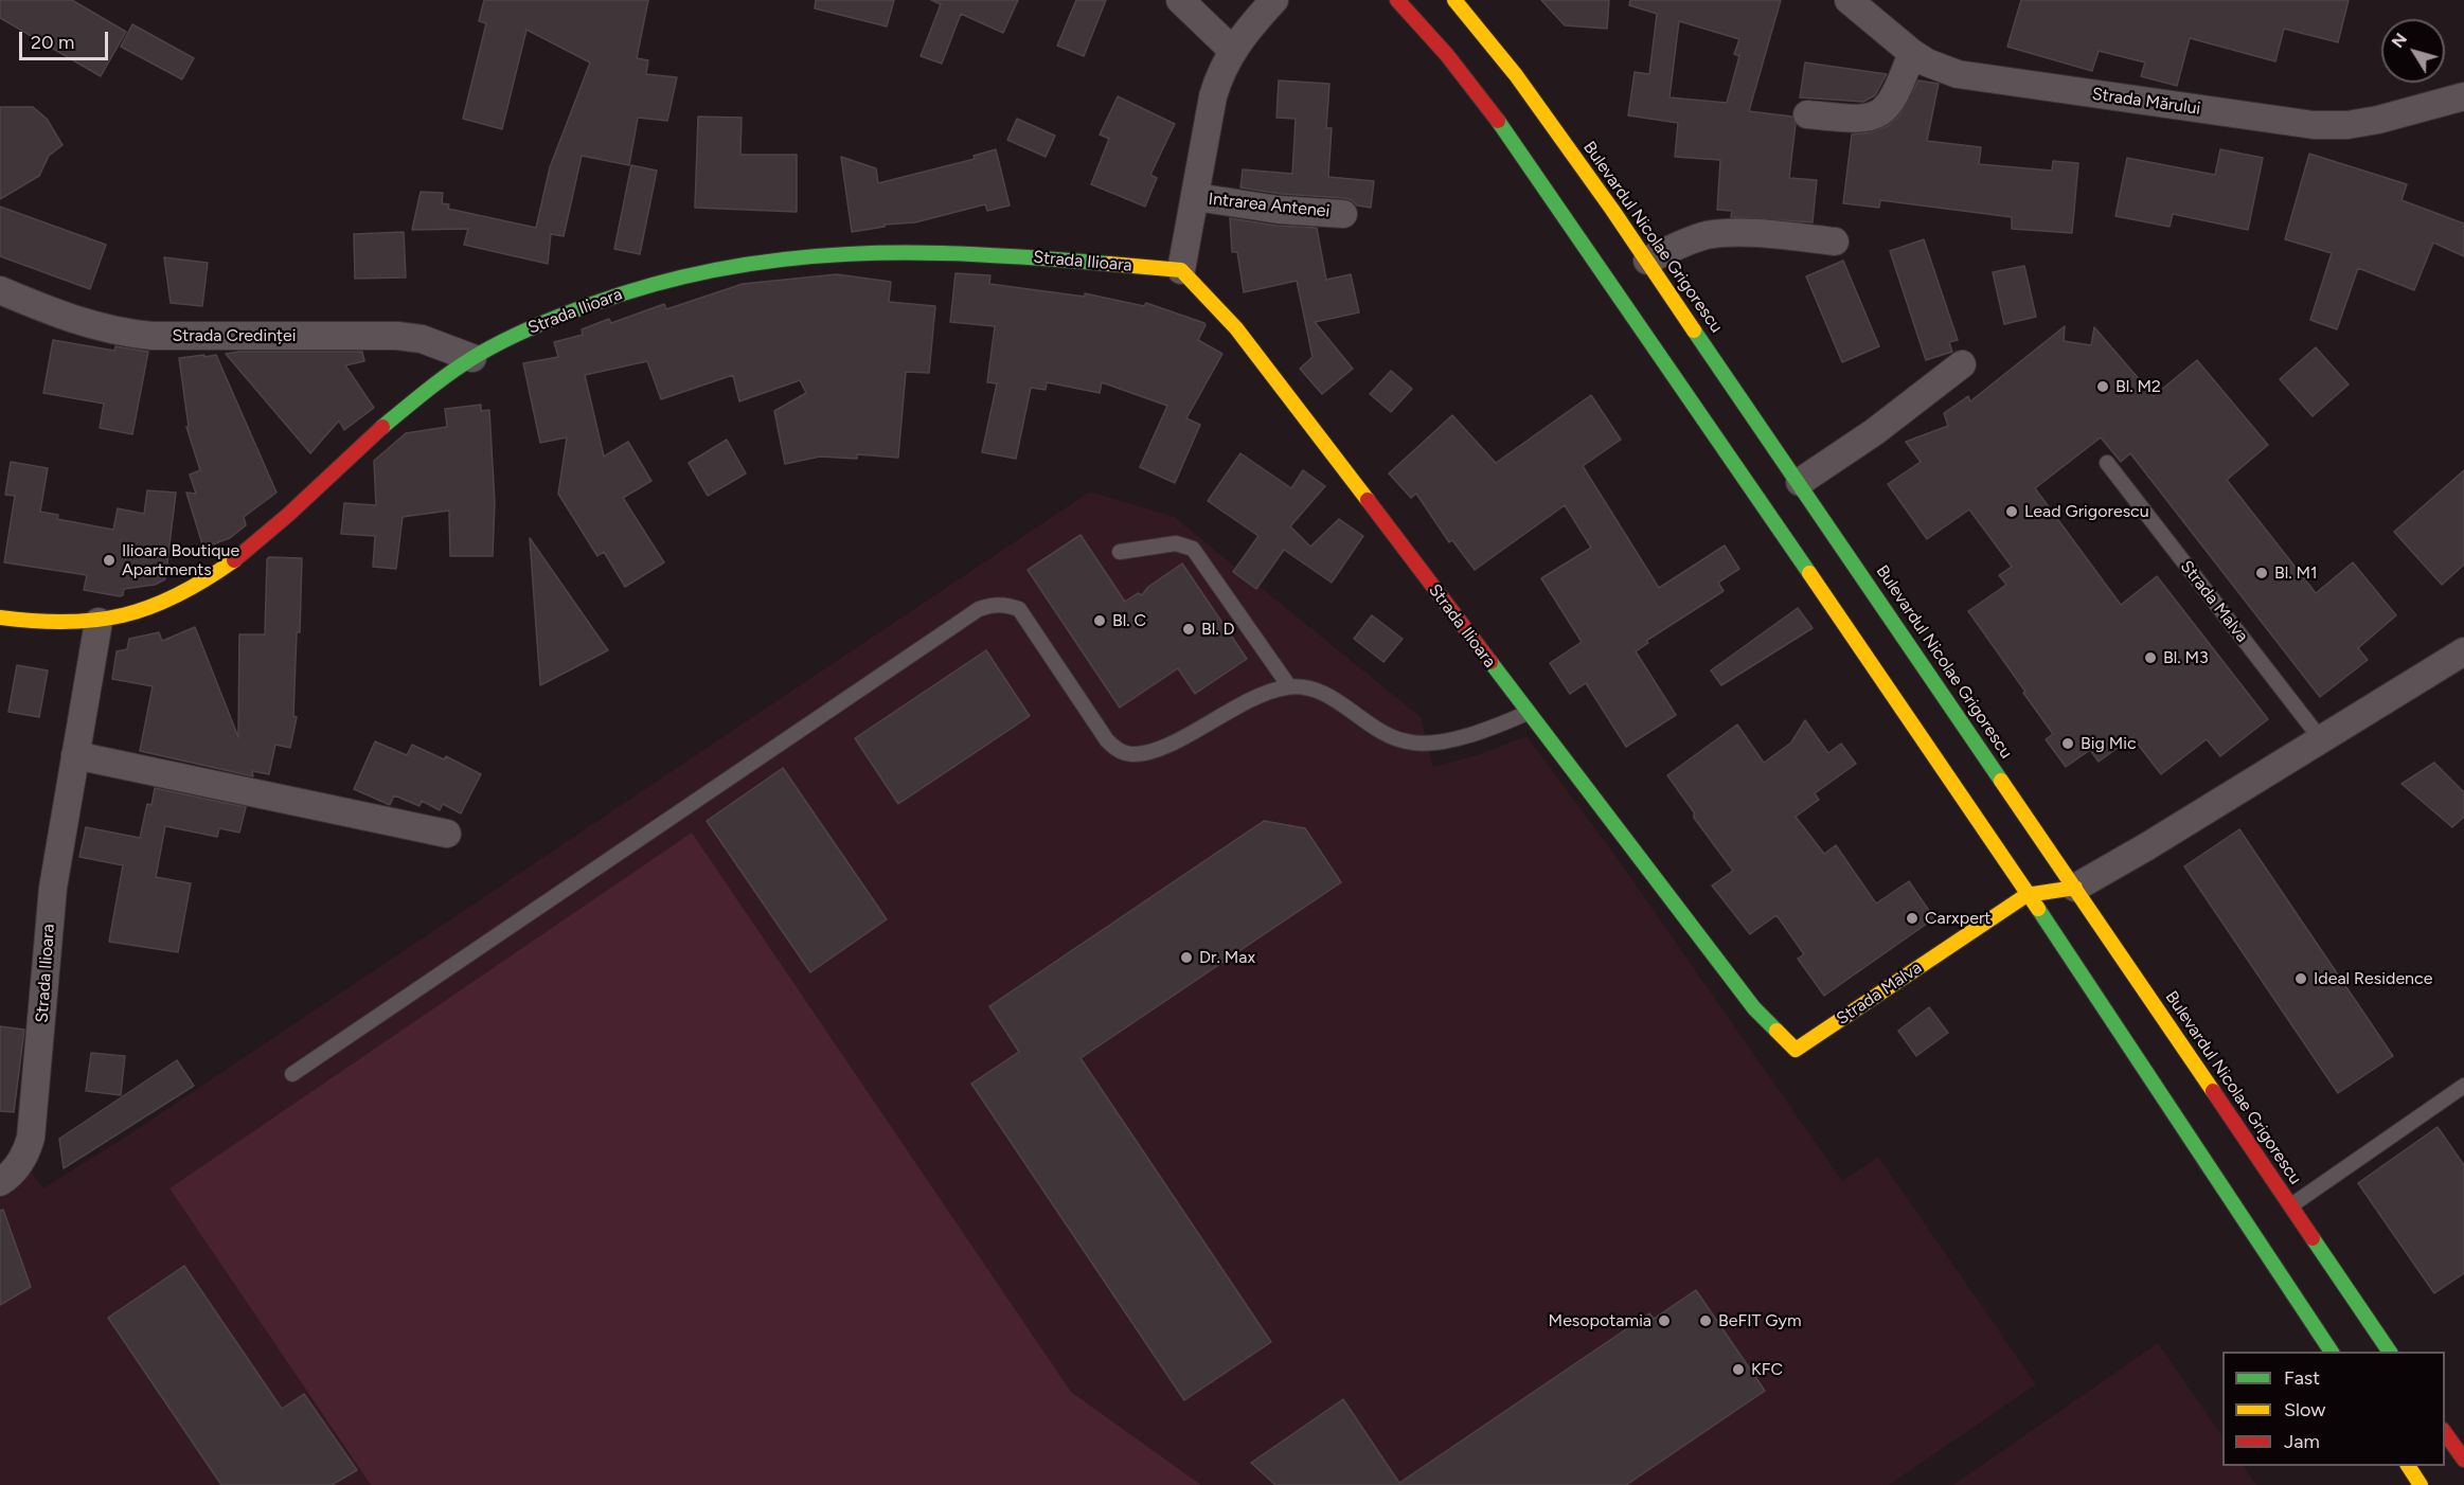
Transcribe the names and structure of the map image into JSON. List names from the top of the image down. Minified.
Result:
{"streets":{"main road":["Bulevardul Nicolae Grigorescu","Strada Ilioara","Strada Malva"],"street":["Strada Mărului","Intrarea Antenei","Strada Credinței"]},"crossings":[["Strada Ilioara","Strada Credinței"],["Strada Ilioara","Strada Malva"]],"places":["Bl. M2","Lead Grigorescu","Ilioara Boutique Apartments","Bl. M1","Bl. C","Bl. D","Bl. M3","Big Mic","Carxpert","Dr. Max","Ideal Residence","Mesopotamia","BeFIT Gym","KFC"],"legend":["Fast","Slow","Jam"],"scale_bar":"20 m","north":"top left"}
